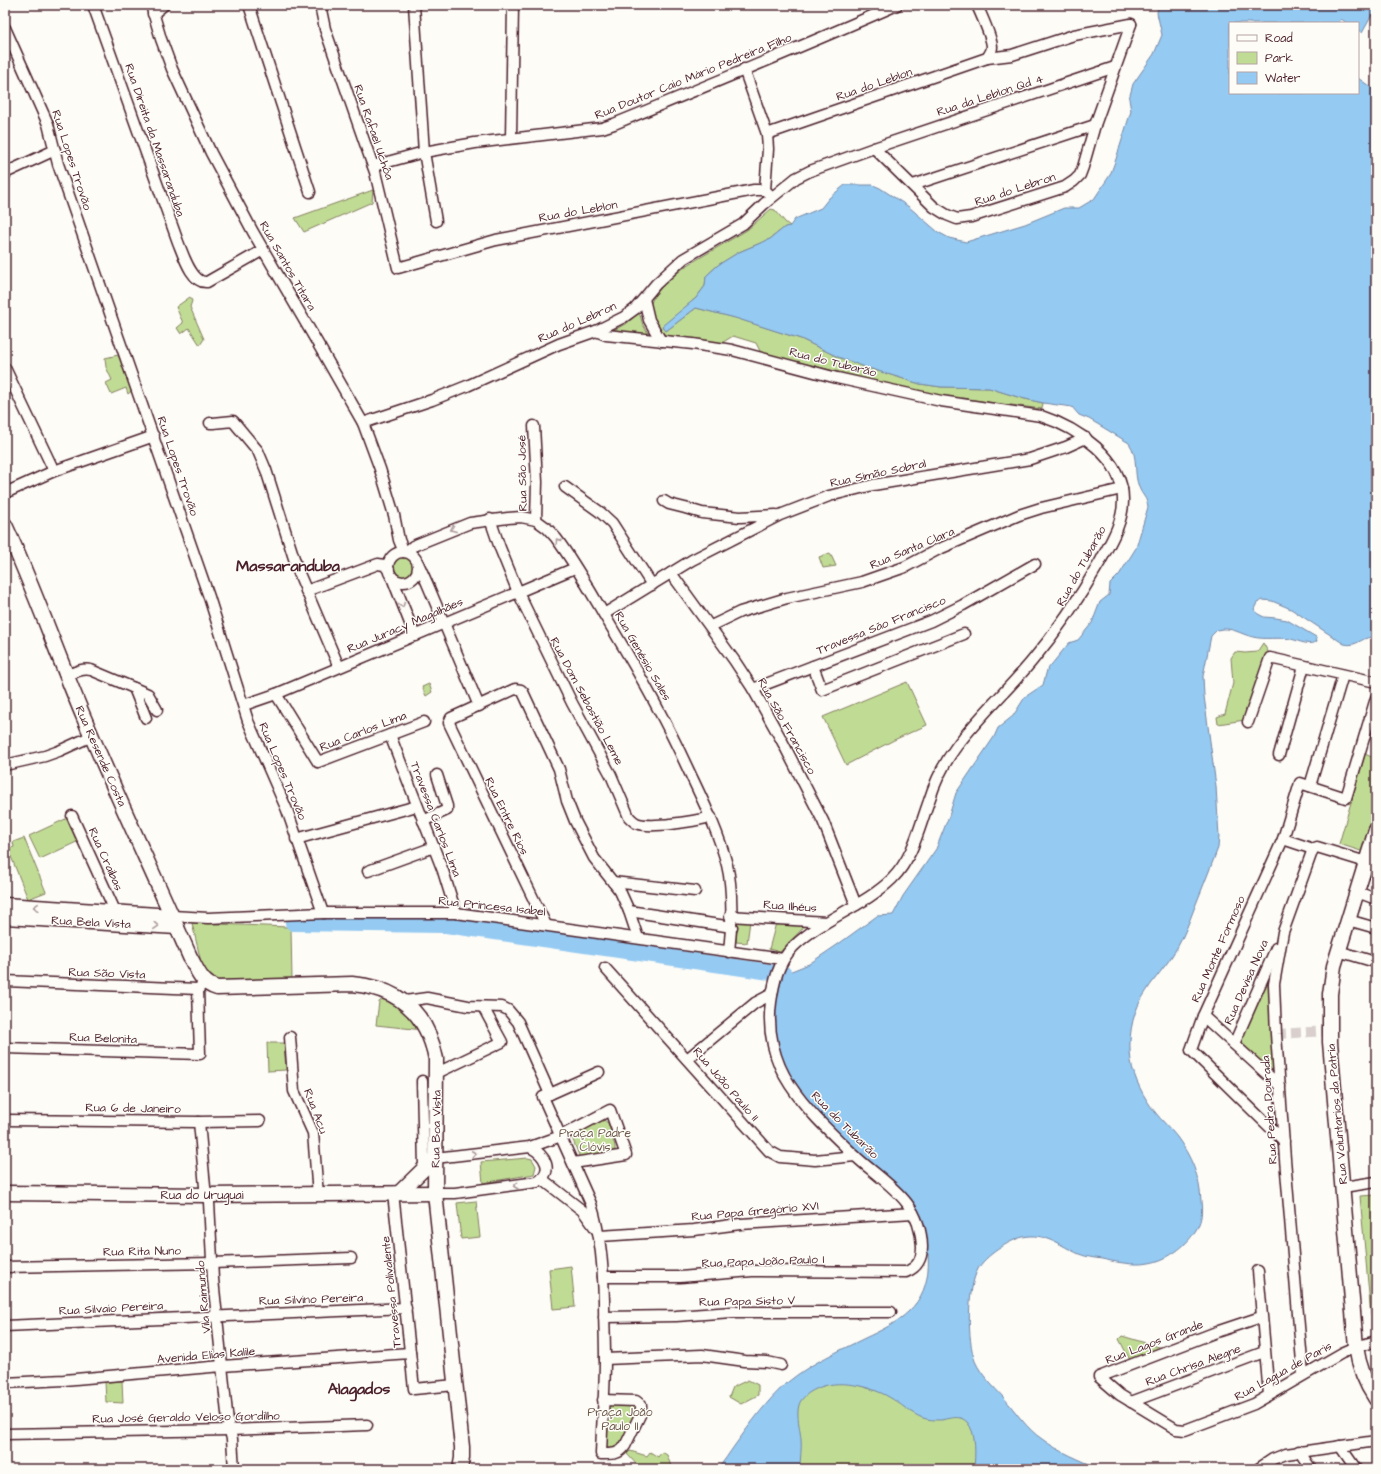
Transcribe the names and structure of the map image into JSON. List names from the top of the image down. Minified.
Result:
{"streets":{"street":["Rua Doutor Caio Mário Pedreira Filho","Rua do Leblon","Rua da Leblon Qd 4","Rua Rafael Uchôa","Rua Direita da Massaranduba","Rua Lopes Trovão","Rua do Lebron","Rua Santos Titara","Rua do Tubarão","Rua São José","Rua Simão Sobral","Rua Santa Clara","Rua Juracy Magalhães","Travessa Sāo Francisco","Rua Genésio Sales","Rua Dom Sebastião Leme","Rua São Francisco","Rua Carlos Lima","Rua Resende Costa","Rua Entre Rios","Travessa Carlos Lima","Rua Craibas","Rua Princesa Isabel","Rua Ilhéus","Rua Bela Vista","Rua Monte Formoso","Rua São Vista","Rua Devisa Nova","Rua Belonita","Rua João Paulo II","Rua 6 de Janeiro","Rua Pedra Dourada","Rua Acu","Rua Voluntarios da Patría","Rua Boa Vista","Rua do Uruguai","Rua Papa Gregório XVI","Rua Rita Nuno","Rua Papa João Paulo I","Travessa Polivalente","Vila Raimundo","Rua Silvino Pereira","Rua Papa Sisto V","Rua Silvaio Pereira","Rua Lagos Grande","Avenida Elias Kalile","Rua Chrisa Alegne","Rua Lagua de Paris","Rua José Geraldo Veloso Gordilho"]},"crossings":[["Rua Doutor Caio Mário Pedreira Filho","Rua Rafael Uchôa"],["Rua do Leblon","Rua da Leblon Qd 4"],["Rua do Leblon","Rua Rafael Uchôa"],["Rua do Leblon","Rua do Lebron"],["Rua da Leblon Qd 4","Rua do Lebron"],["Rua Direita da Massaranduba","Rua Santos Titara"],["Rua Lopes Trovão","Rua Juracy Magalhães"],["Rua Lopes Trovão","Rua Princesa Isabel"],["Rua do Lebron","Rua Santos Titara"],["Rua do Lebron","Rua do Tubarão"],["Rua do Tubarão","Rua Simão Sobral"],["Rua do Tubarão","Rua Santa Clara"],["Rua do Tubarão","Rua São Francisco"],["Rua do Tubarão","Rua Ilhéus"],["Rua do Tubarão","Rua João Paulo II"],["Rua do Tubarão","Rua Papa Gregório XVI"],["Rua do Tubarão","Rua Papa João Paulo I"],["Rua São José","Rua Genésio Sales"],["Rua Simão Sobral","Rua Genésio Sales"],["Rua Simão Sobral","Rua São Francisco"],["Rua Santa Clara","Rua São Francisco"],["Rua Juracy Magalhães","Rua Genésio Sales"],["Rua Juracy Magalhães","Rua Dom Sebastião Leme"],["Rua Juracy Magalhães","Rua Carlos Lima"],["Travessa Sāo Francisco","Rua São Francisco"],["Rua Genésio Sales","Rua Dom Sebastião Leme"],["Rua Genésio Sales","Rua Princesa Isabel"],["Rua Genésio Sales","Rua Ilhéus"],["Rua Carlos Lima","Travessa Carlos Lima"],["Rua Resende Costa","Rua Princesa Isabel"],["Rua Resende Costa","Rua Bela Vista"],["Rua Resende Costa","Rua São Vista"],["Rua Resende Costa","Rua Belonita"],["Rua Resende Costa","Rua Boa Vista"],["Rua Entre Rios","Rua Princesa Isabel"],["Travessa Carlos Lima","Rua Princesa Isabel"],["Rua Craibas","Rua Bela Vista"],["Rua Princesa Isabel","Rua Ilhéus"],["Rua Princesa Isabel","Rua Bela Vista"],["Rua Monte Formoso","Rua Pedra Dourada"],["Rua São Vista","Rua Belonita"],["Rua São Vista","Rua Boa Vista"],["Rua Devisa Nova","Rua Pedra Dourada"],["Rua Belonita","Rua Boa Vista"],["Rua 6 de Janeiro","Vila Raimundo"],["Rua Pedra Dourada","Rua Lagua de Paris"],["Rua Acu","Rua do Uruguai"],["Rua Voluntarios da Patría","Rua Lagua de Paris"],["Rua Boa Vista","Rua do Uruguai"],["Rua Boa Vista","Travessa Polivalente"],["Rua do Uruguai","Travessa Polivalente"],["Rua do Uruguai","Vila Raimundo"],["Rua Rita Nuno","Vila Raimundo"],["Travessa Polivalente","Rua Silvino Pereira"],["Travessa Polivalente","Avenida Elias Kalile"],["Vila Raimundo","Rua Silvino Pereira"],["Vila Raimundo","Rua Silvaio Pereira"],["Vila Raimundo","Avenida Elias Kalile"],["Vila Raimundo","Rua José Geraldo Veloso Gordilho"],["Rua Silvino Pereira","Rua Silvaio Pereira"],["Rua Lagos Grande","Rua Chrisa Alegne"],["Rua Lagos Grande","Rua Lagua de Paris"],["Rua Chrisa Alegne","Rua Lagua de Paris"]],"districts":["Massaranduba","Alagados"],"parks":["Praça Padre Clóvis","Praça João Paulo II"],"legend":["Road","Park","Water"]}
